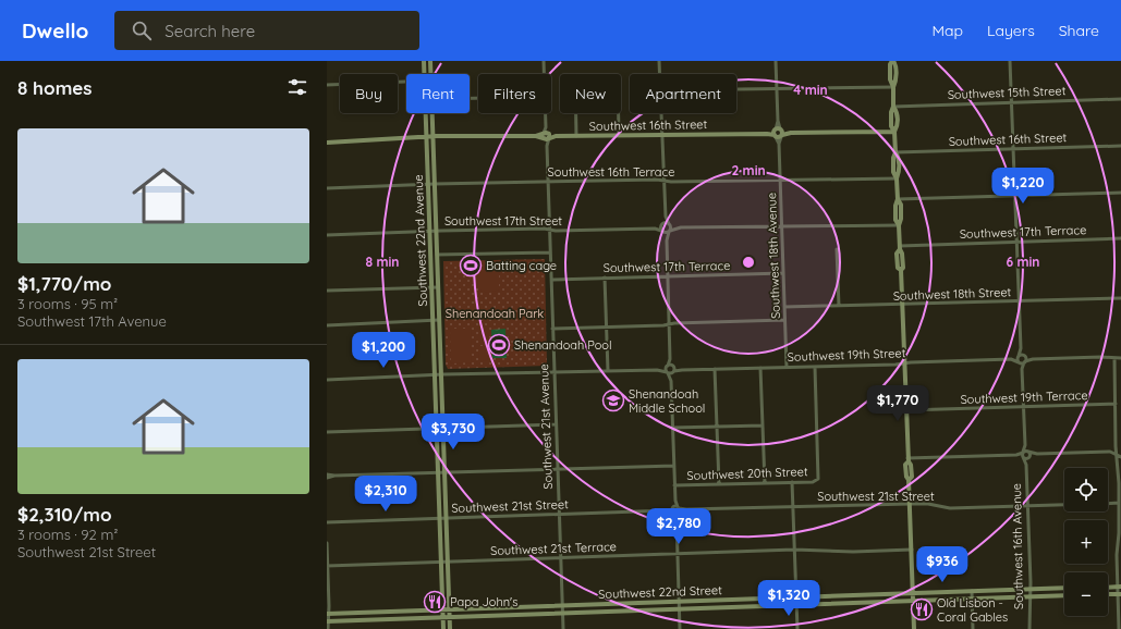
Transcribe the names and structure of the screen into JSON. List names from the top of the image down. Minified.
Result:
{"streets":{"main road":["Southwest 16th Street","Southwest 22nd Avenue","Southwest 22nd Street"],"street":["Southwest 15th Street","Southwest 16th Terrace","Southwest 17th Street","Southwest 17th Terrace","Southwest 18th Avenue","Southwest 18th Street","Southwest 19th Street","Southwest 19th Terrace","Southwest 21st Avenue","Southwest 20th Street","Southwest 21st Street","Southwest 16th Avenue","Southwest 21st Terrace"]},"crossings":[["Southwest 16th Street","Southwest 22nd Avenue"],["Southwest 16th Street","Southwest 18th Avenue"],["Southwest 16th Street","Southwest 21st Avenue"],["Southwest 16th Terrace","Southwest 22nd Avenue"],["Southwest 16th Terrace","Southwest 18th Avenue"],["Southwest 16th Terrace","Southwest 21st Avenue"],["Southwest 17th Street","Southwest 22nd Avenue"],["Southwest 17th Street","Southwest 21st Avenue"],["Southwest 17th Terrace","Southwest 18th Avenue"],["Southwest 17th Terrace","Southwest 21st Avenue"],["Southwest 22nd Avenue","Southwest 20th Street"],["Southwest 22nd Avenue","Southwest 21st Street"],["Southwest 22nd Avenue","Southwest 21st Terrace"],["Southwest 22nd Avenue","Southwest 22nd Street"],["Southwest 18th Avenue","Southwest 18th Street"],["Southwest 18th Avenue","Southwest 19th Street"],["Southwest 19th Street","Southwest 20th Street"],["Southwest 21st Avenue","Southwest 20th Street"],["Southwest 21st Avenue","Southwest 21st Street"],["Southwest 21st Avenue","Southwest 21st Terrace"],["Southwest 21st Avenue","Southwest 22nd Street"],["Southwest 21st Street","Southwest 16th Avenue"],["Southwest 16th Avenue","Southwest 22nd Street"]],"parks":["Shenandoah Park"],"places":{"sports":["Batting cage","Shenandoah Pool"],"school or university":["Shenandoah Middle School"],"restaurant":["Papa John's","Old Lisbon - Coral Gables"]},"page":{"header":"Dwello","search":"Search here","nav":["Map","Layers","Share"],"heading":"8 homes","chip":["Buy","Rent","Filters","New","Apartment"],"list":[{"name":"$1,770/mo","note":"3 rooms · 95 m² · Southwest 17th Avenue"},{"name":"$2,310/mo","note":"3 rooms · 92 m² · Southwest 21st Street"}],"price":["$1,220","$1,200","$1,770","$3,730","$2,310","$2,780","$936","$1,320"],"map_buttons":["+","−"]},"rings":["4 min","2 min","6 min","8 min"]}
